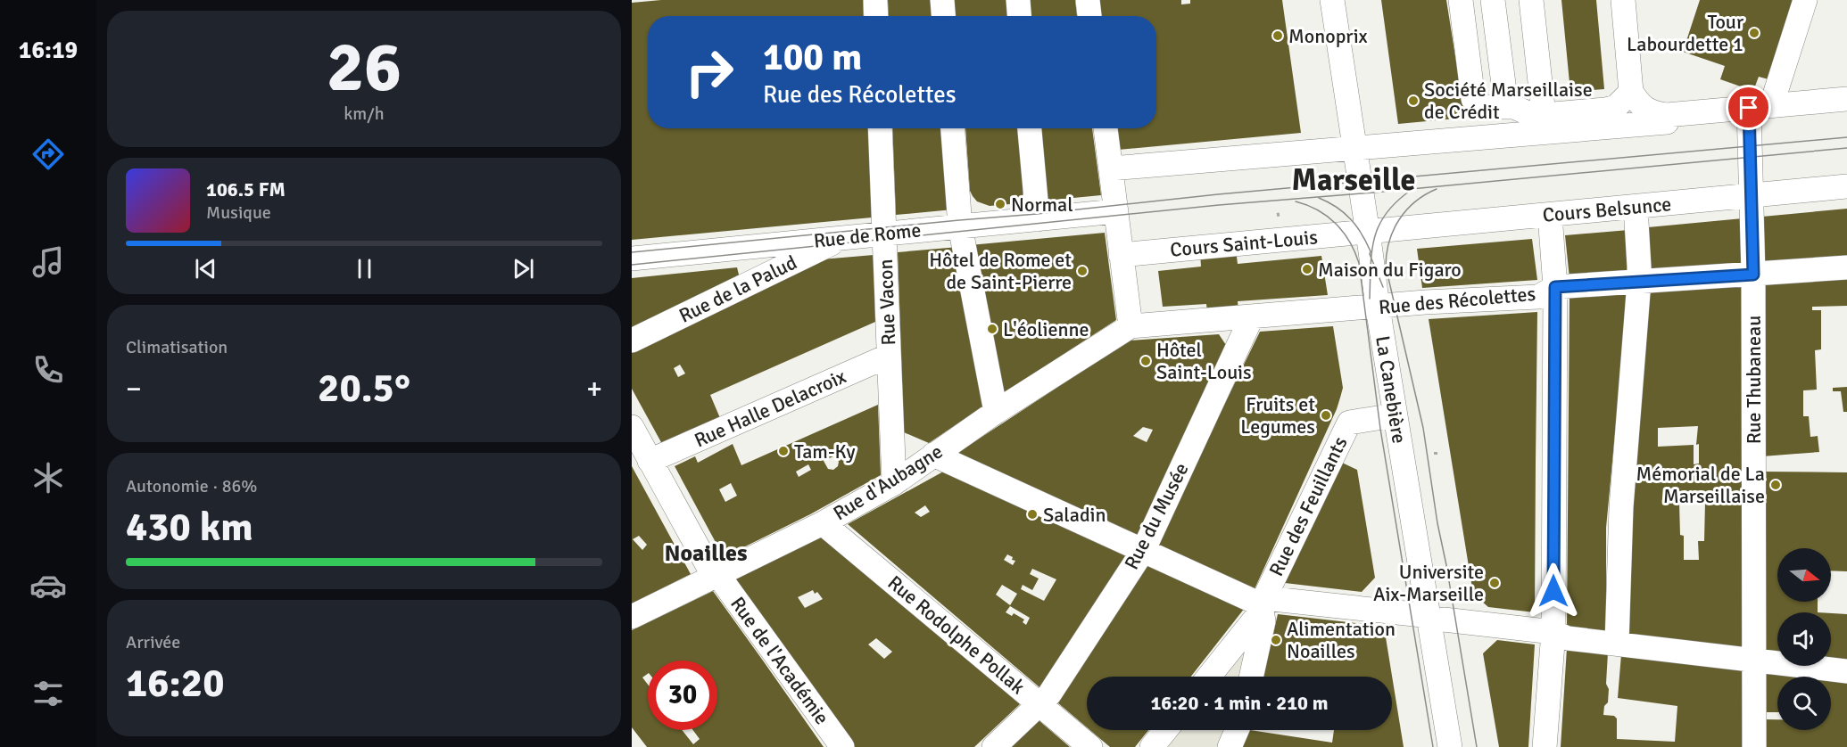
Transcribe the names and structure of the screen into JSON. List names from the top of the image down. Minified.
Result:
{"streets":{"street":["Cours Belsunce","Rue de Rome","Cours Saint-Louis","Rue de la Palud","Rue des Récolettes","Rue Vacon","Rue Thubaneau","La Canebière","Rue Halle Delacroix","Rue d'Aubagne","Rue des Feuillants","Rue du Musée","Rue Rodolphe Pollak","Rue de l'Académie"]},"crossings":[["Cours Belsunce","Cours Saint-Louis"],["Cours Belsunce","Rue Thubaneau"],["Cours Belsunce","La Canebière"],["Rue de Rome","Rue de la Palud"],["Rue de Rome","Rue Vacon"],["Cours Saint-Louis","La Canebière"],["Rue des Récolettes","Rue Thubaneau"],["Rue des Récolettes","La Canebière"],["Rue des Récolettes","Rue d'Aubagne"],["Rue des Récolettes","Rue du Musée"],["Rue Vacon","Rue Halle Delacroix"],["Rue Vacon","Rue d'Aubagne"],["Rue Halle Delacroix","Rue de l'Académie"],["Rue d'Aubagne","Rue Rodolphe Pollak"],["Rue d'Aubagne","Rue de l'Académie"],["Rue du Musée","Rue Rodolphe Pollak"]],"districts":["Marseille","Noailles"],"places":["Tour Labourdette 1","Monoprix","Société Marseillaise de Crédit","Normal","Maison du Figaro","Hôtel de Rome et de Saint-Pierre","L'éolienne","Hôtel Saint-Louis","Fruits et Legumes","Tam-Ky","Mémorial de La Marseillaise","Saladin","Universite Aix-Marseille","Alimentation Noailles"],"north":"right","page":{"tabs":"16:19","tile":[["26","km/h"],"Climatisation",["Autonomie · 86%","430 km"],["Arrivée","16:20"]],"turn":["100 m","Rue des Récolettes"],"song":["106.5 FM","Musique"],"heat":["−","20.5°","+"],"limit":"30","trip":"16:20 · 1 min · 210 m"}}
